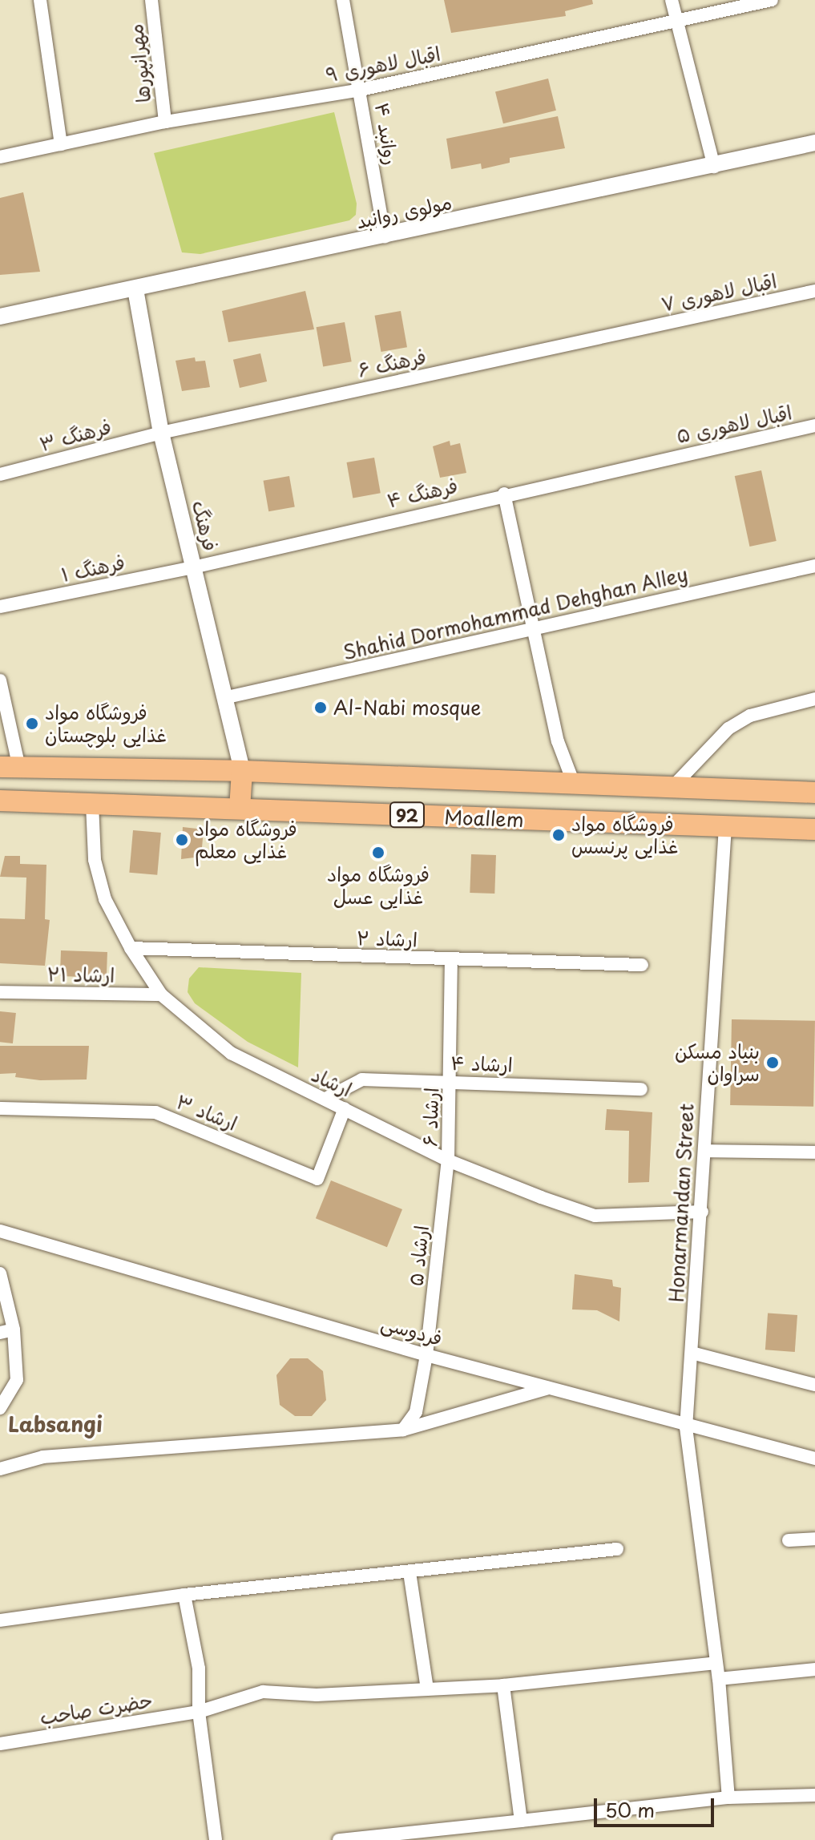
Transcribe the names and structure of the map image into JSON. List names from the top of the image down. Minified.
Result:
{"streets":{"main road":["92","Moallem"],"street":["مهرانپورها","اقبال لاهوری ۹","روانبد ۴","مولوی روانبد","اقبال لاهوری ۷","فرهنگ ۶","اقبال لاهوری ۵","فرهنگ ۳","فرهنگ ۴","فرهنگ","فرهنگ ۱","Shahid Dormohammad Dehghan Alley","ارشاد ۲","ارشاد ۲۱","ارشاد ۴","ارشاد","ارشاد ۳","ارشاد ۶","Honarmandan Street","ارشاد ۵","فردوسی","حضرت صاحب"]},"crossings":[["مهرانپورها","اقبال لاهوری ۹"],["اقبال لاهوری ۹","روانبد ۴"],["روانبد ۴","مولوی روانبد"],["مولوی روانبد","فرهنگ"],["اقبال لاهوری ۷","فرهنگ ۶"],["فرهنگ ۶","فرهنگ ۳"],["فرهنگ ۶","فرهنگ"],["اقبال لاهوری ۵","فرهنگ ۴"],["فرهنگ ۳","فرهنگ"],["فرهنگ ۴","فرهنگ"],["فرهنگ ۴","فرهنگ ۱"],["فرهنگ","فرهنگ ۱"],["فرهنگ","Shahid Dormohammad Dehghan Alley"],["فرهنگ","Moallem"],["Moallem","ارشاد"],["Moallem","Honarmandan Street"],["ارشاد ۲","ارشاد"],["ارشاد ۲","ارشاد ۶"],["ارشاد ۲۱","ارشاد"],["ارشاد ۴","ارشاد"],["ارشاد ۴","ارشاد ۶"],["ارشاد","ارشاد ۳"],["ارشاد","ارشاد ۶"],["ارشاد","Honarmandan Street"],["ارشاد","ارشاد ۵"],["ارشاد ۶","ارشاد ۵"],["Honarmandan Street","فردوسی"],["Honarmandan Street","حضرت صاحب"],["ارشاد ۵","فردوسی"]],"districts":["Labsangi"],"places":["Al-Nabi mosque","فروشگاه مواد غذایی بلوچستان","فروشگاه مواد غذایی پرنسس","فروشگاه مواد غذایی معلم","فروشگاه مواد غذایی عسل","بنیاد مسکن سراوان"],"scale_bar":"50 m"}
